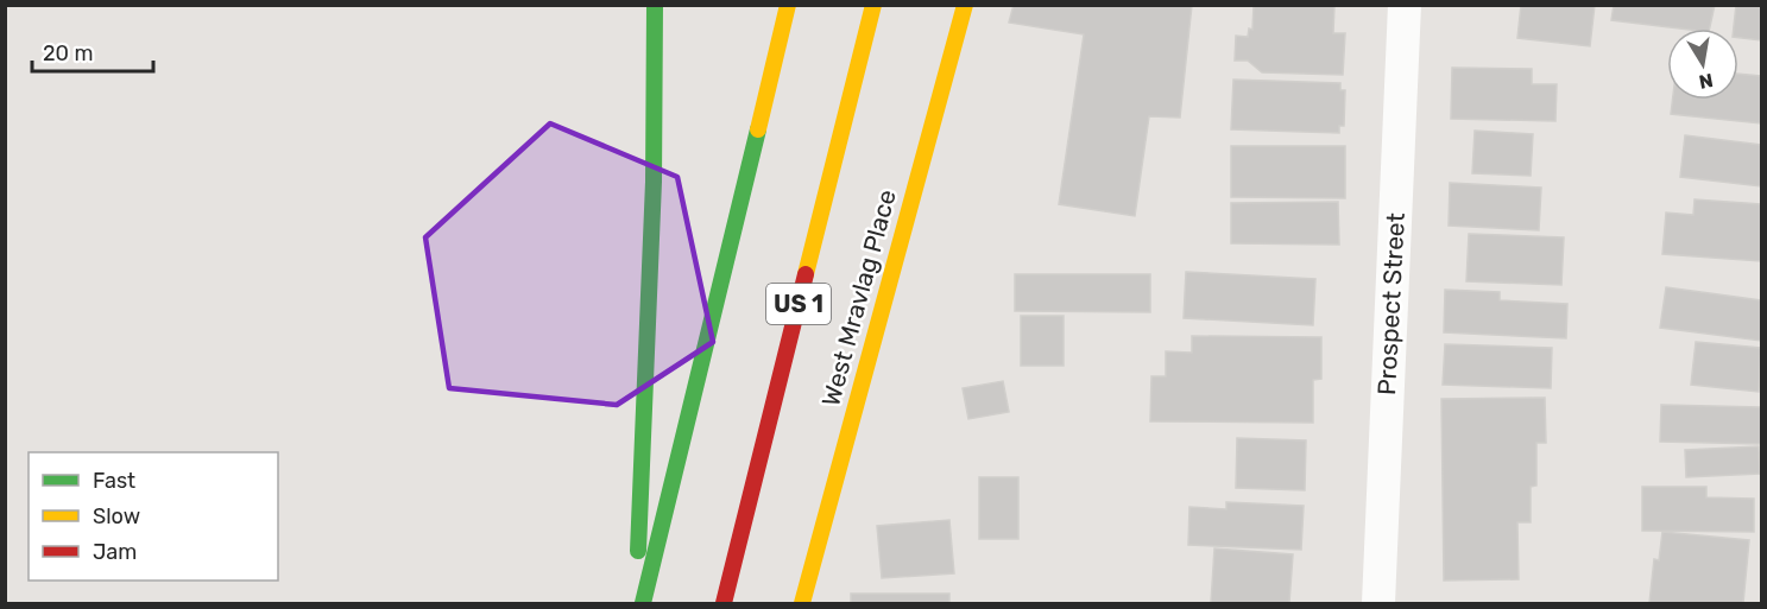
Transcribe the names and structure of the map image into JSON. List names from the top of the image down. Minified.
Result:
{"streets":{"main road":["West Mravlag Place","US 1"],"street":["Prospect Street"]},"legend":["Fast","Slow","Jam"],"scale_bar":"20 m","north":"bottom"}
